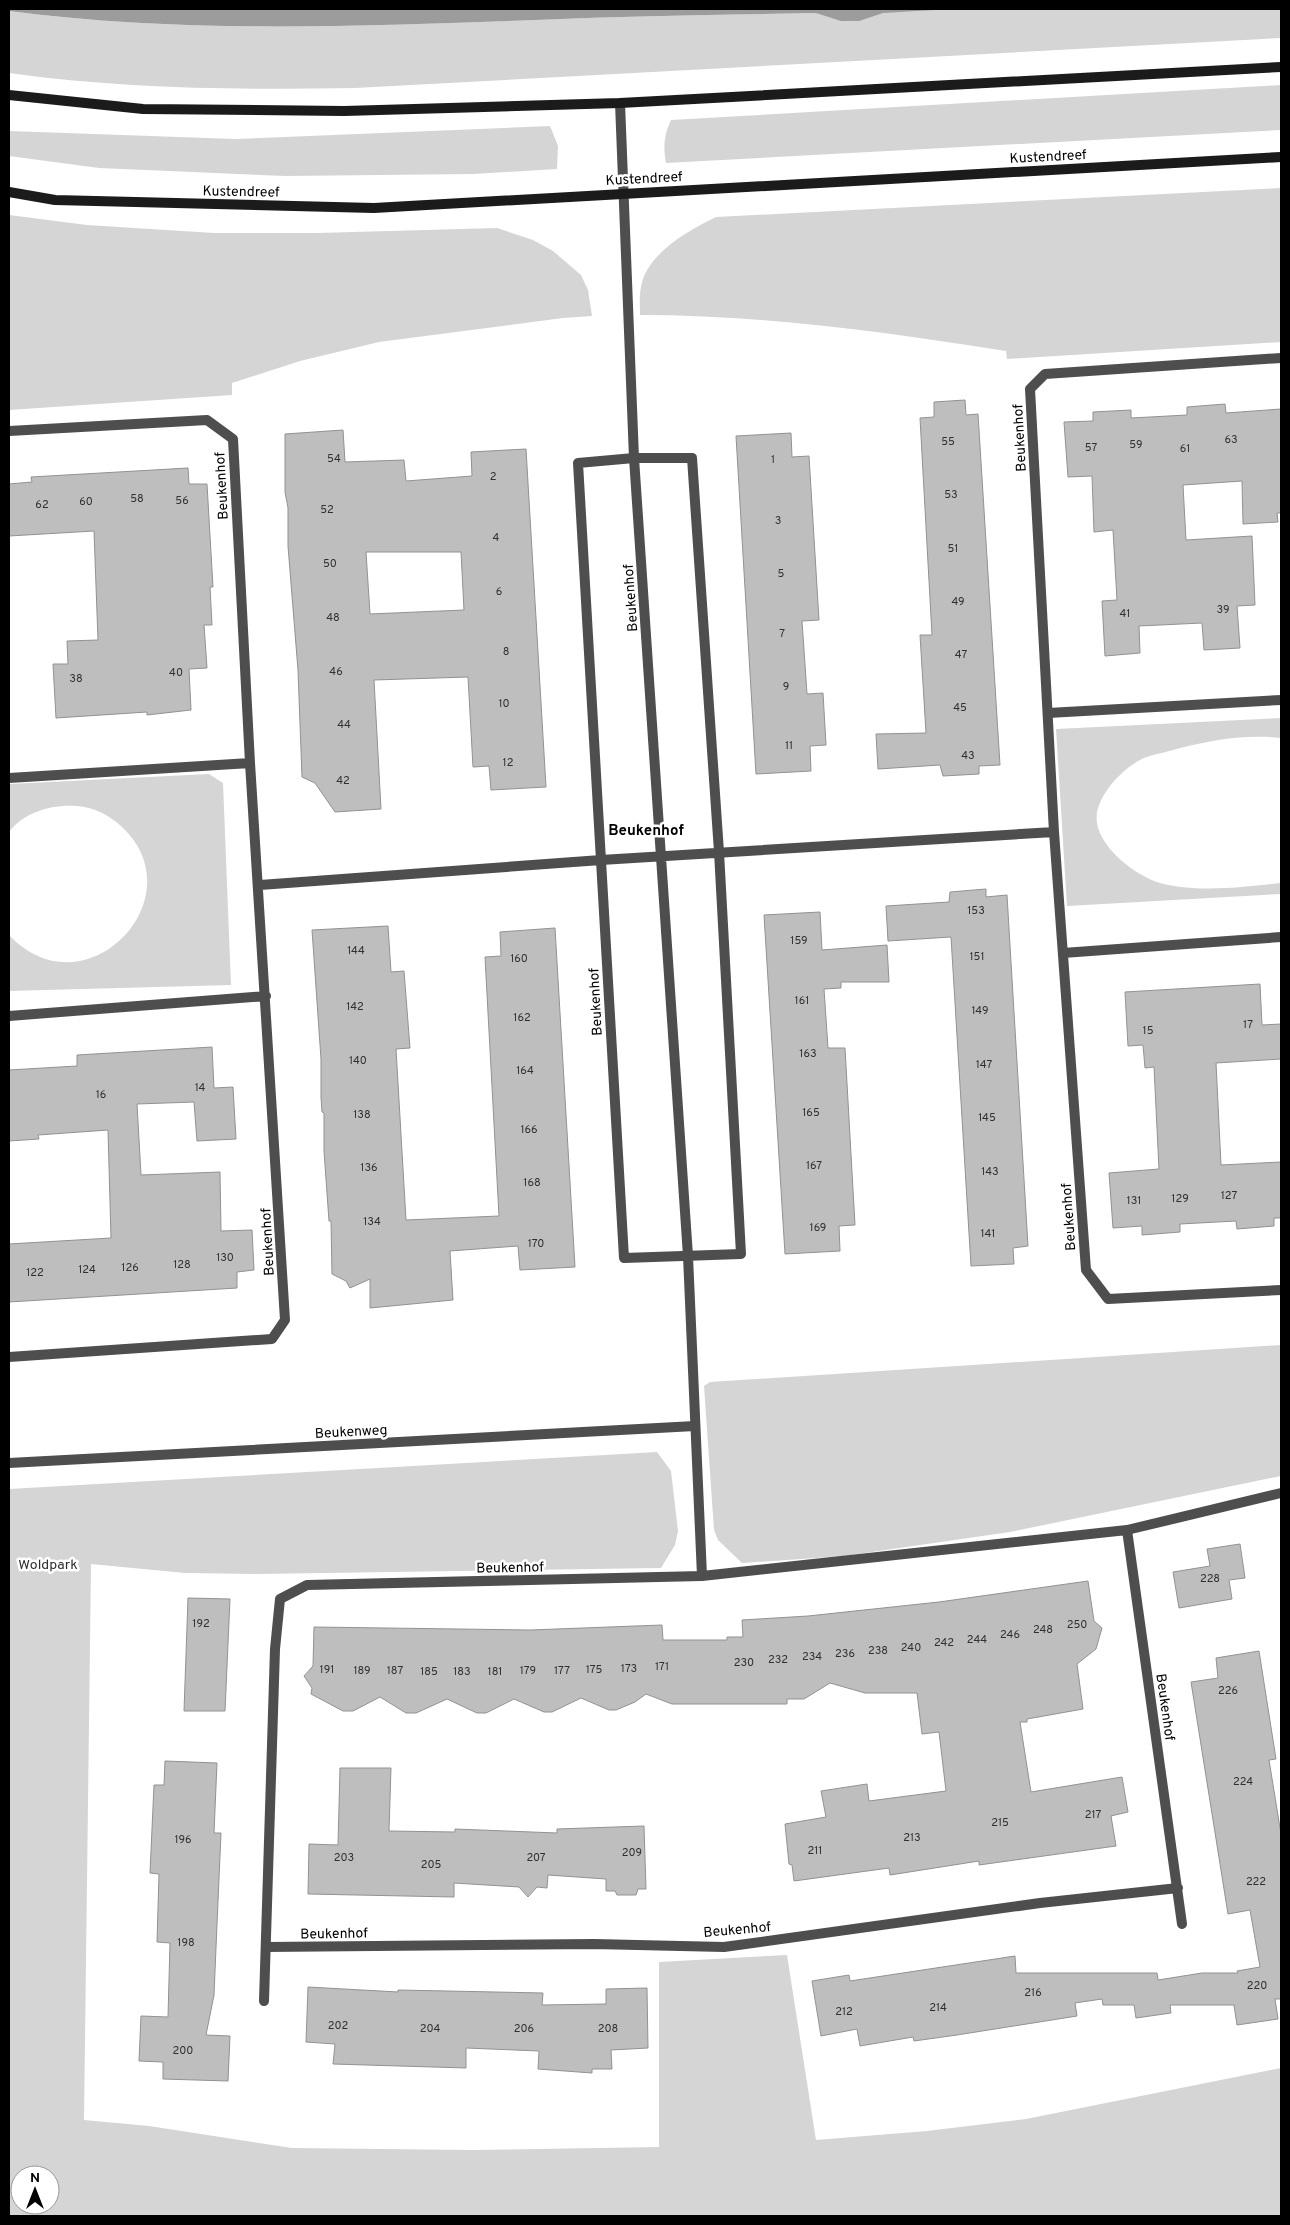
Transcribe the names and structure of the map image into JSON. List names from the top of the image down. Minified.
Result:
{"streets":{"main road":["Kustendreef"],"street":["Beukenhof","Beukenweg"]},"crossings":[["Kustendreef","Beukenhof"],["Beukenhof","Beukenweg"]],"districts":["Beukenhof"],"parks":["Woldpark"],"house_numbers":["63","55","59","57","61","54","1","2","53","58","56","60","62","52","3","4","51","50","5","6","49","39","41","48","7","8","47","46","40","38","9","10","45","44","11","43","12","42","153","159","144","151","160","161","142","149","162","17","15","163","140","147","164","14","16","165","138","145","166","167","136","143","168","127","129","131","134","169","141","170","130","128","126","124","122","228","192","250","248","246","244","242","240","238","236","234","232","230","171","173","191","175","189","187","179","177","185","183","181","226","224","217","215","213","196","211","209","203","207","205","222","198","220","216","214","212","202","204","206","208","200"],"north":"top"}
